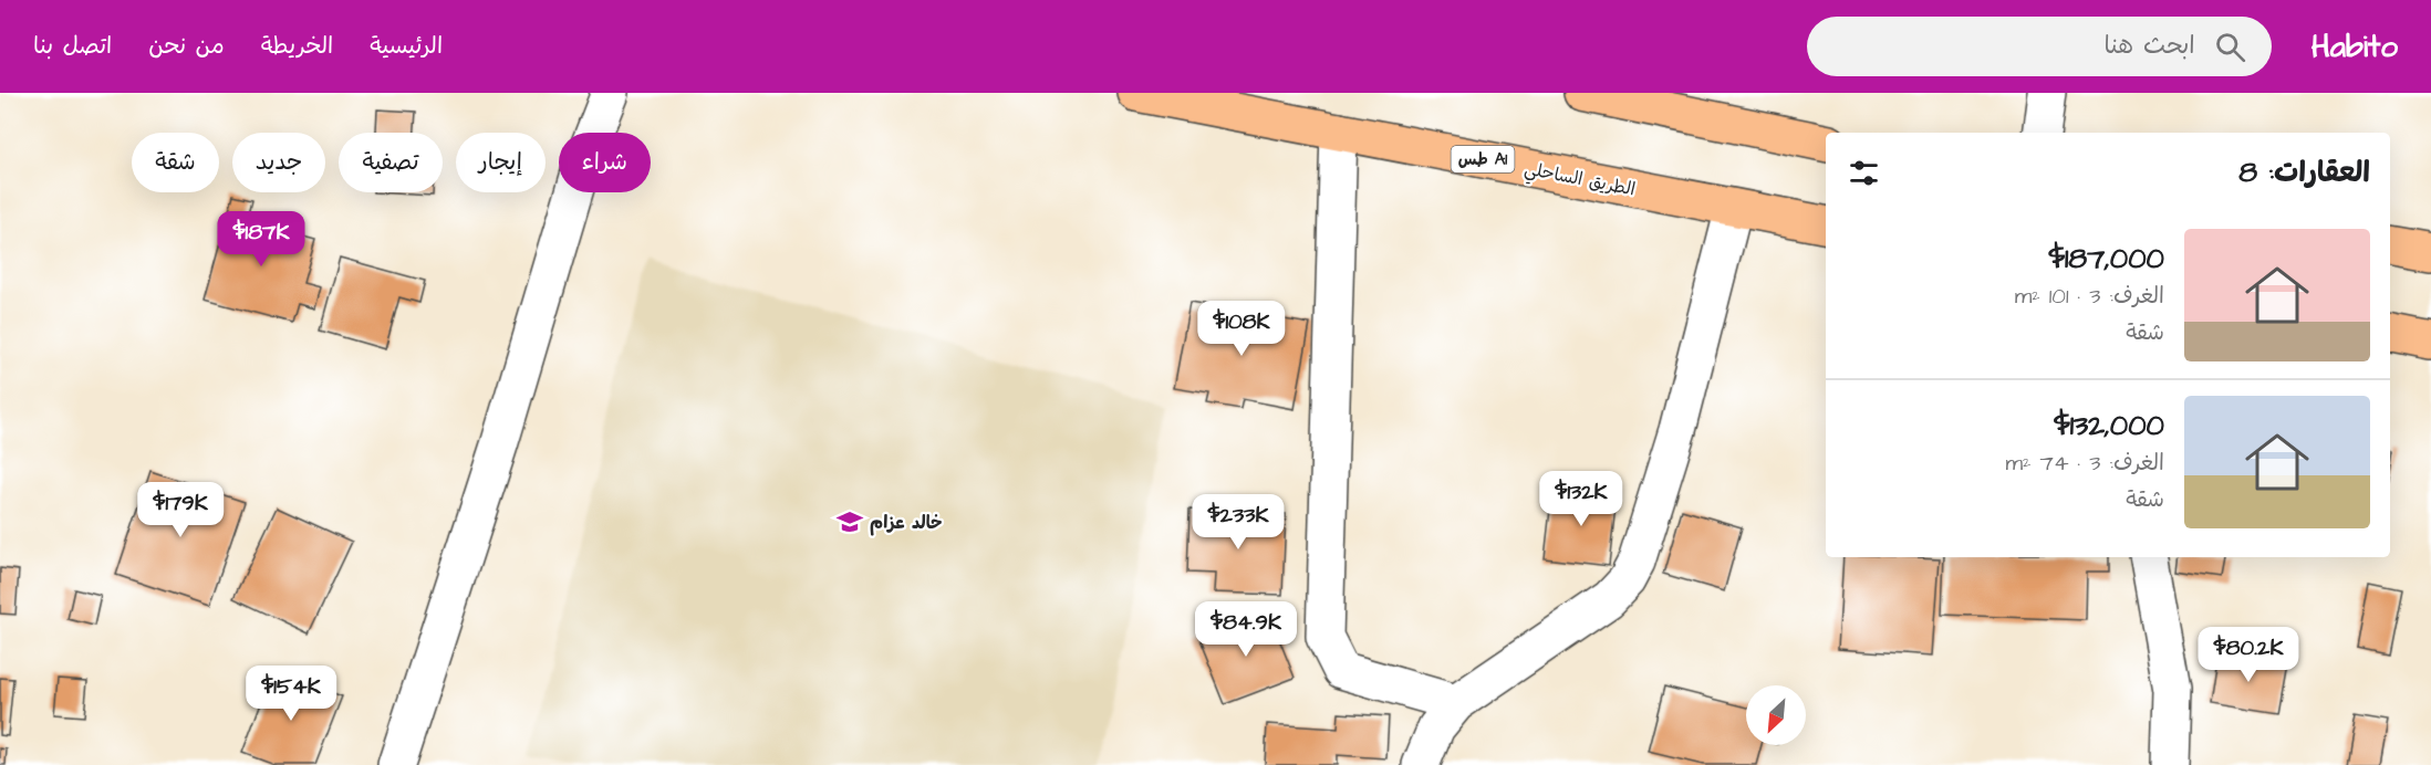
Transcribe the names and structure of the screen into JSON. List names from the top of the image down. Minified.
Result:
{"streets":{"highway":["طس A1","الطريق الساحلي"]},"places":{"school or university":["خالد عزام"]},"north":"bottom left","page":{"header":"Habito","search":"ابحث هنا","nav":["الرئيسية","الخريطة","من نحن","اتصل بنا"],"chip":["شراء","إيجار","تصفية","جديد","شقة"],"heading":"العقارات: 8","price":["$187K","$108K","$132K","$179K","$233K","$84.9K","$80.2K","$154K"],"list":[{"name":"$187,000","note":"الغرف: 3 · 101 m² · شقة"},{"name":"$132,000","note":"الغرف: 3 · 74 m² · شقة"}]}}
